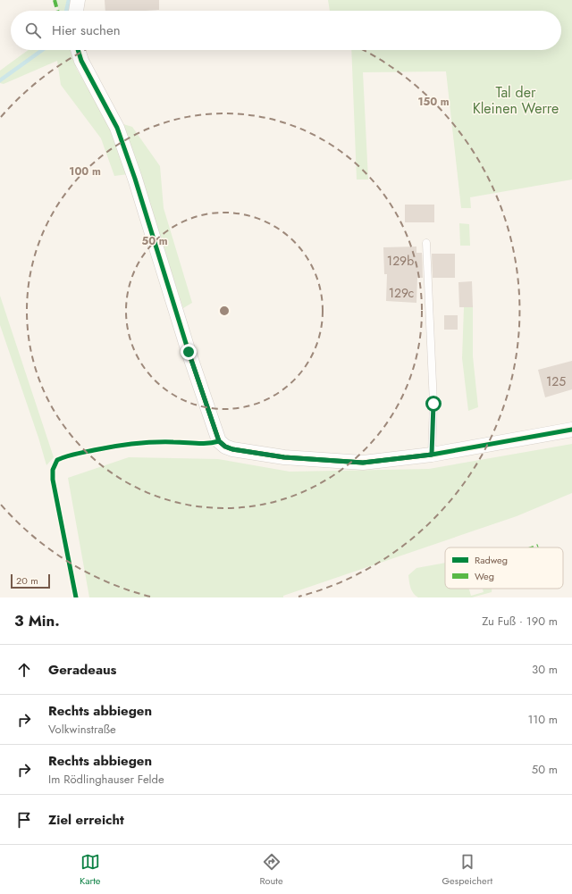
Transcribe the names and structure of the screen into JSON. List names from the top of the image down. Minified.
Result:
{"parks":["Tal der Kleinen Werre"],"house_numbers":["129b","129c","125"],"legend":["Radweg","Weg"],"scale_bar":"20 m","page":{"search":"Hier suchen","scale":"20 m","heading":["3 Min.","Zu Fuß · 190 m"],"list":[["Geradeaus","30 m"],["Rechts abbiegen","Volkwinstraße","110 m"],["Rechts abbiegen","Im Rödlinghauser Felde","50 m"],"Ziel erreicht"],"nav":["Karte","Route","Gespeichert"]},"rings":["150 m","100 m","50 m"]}
